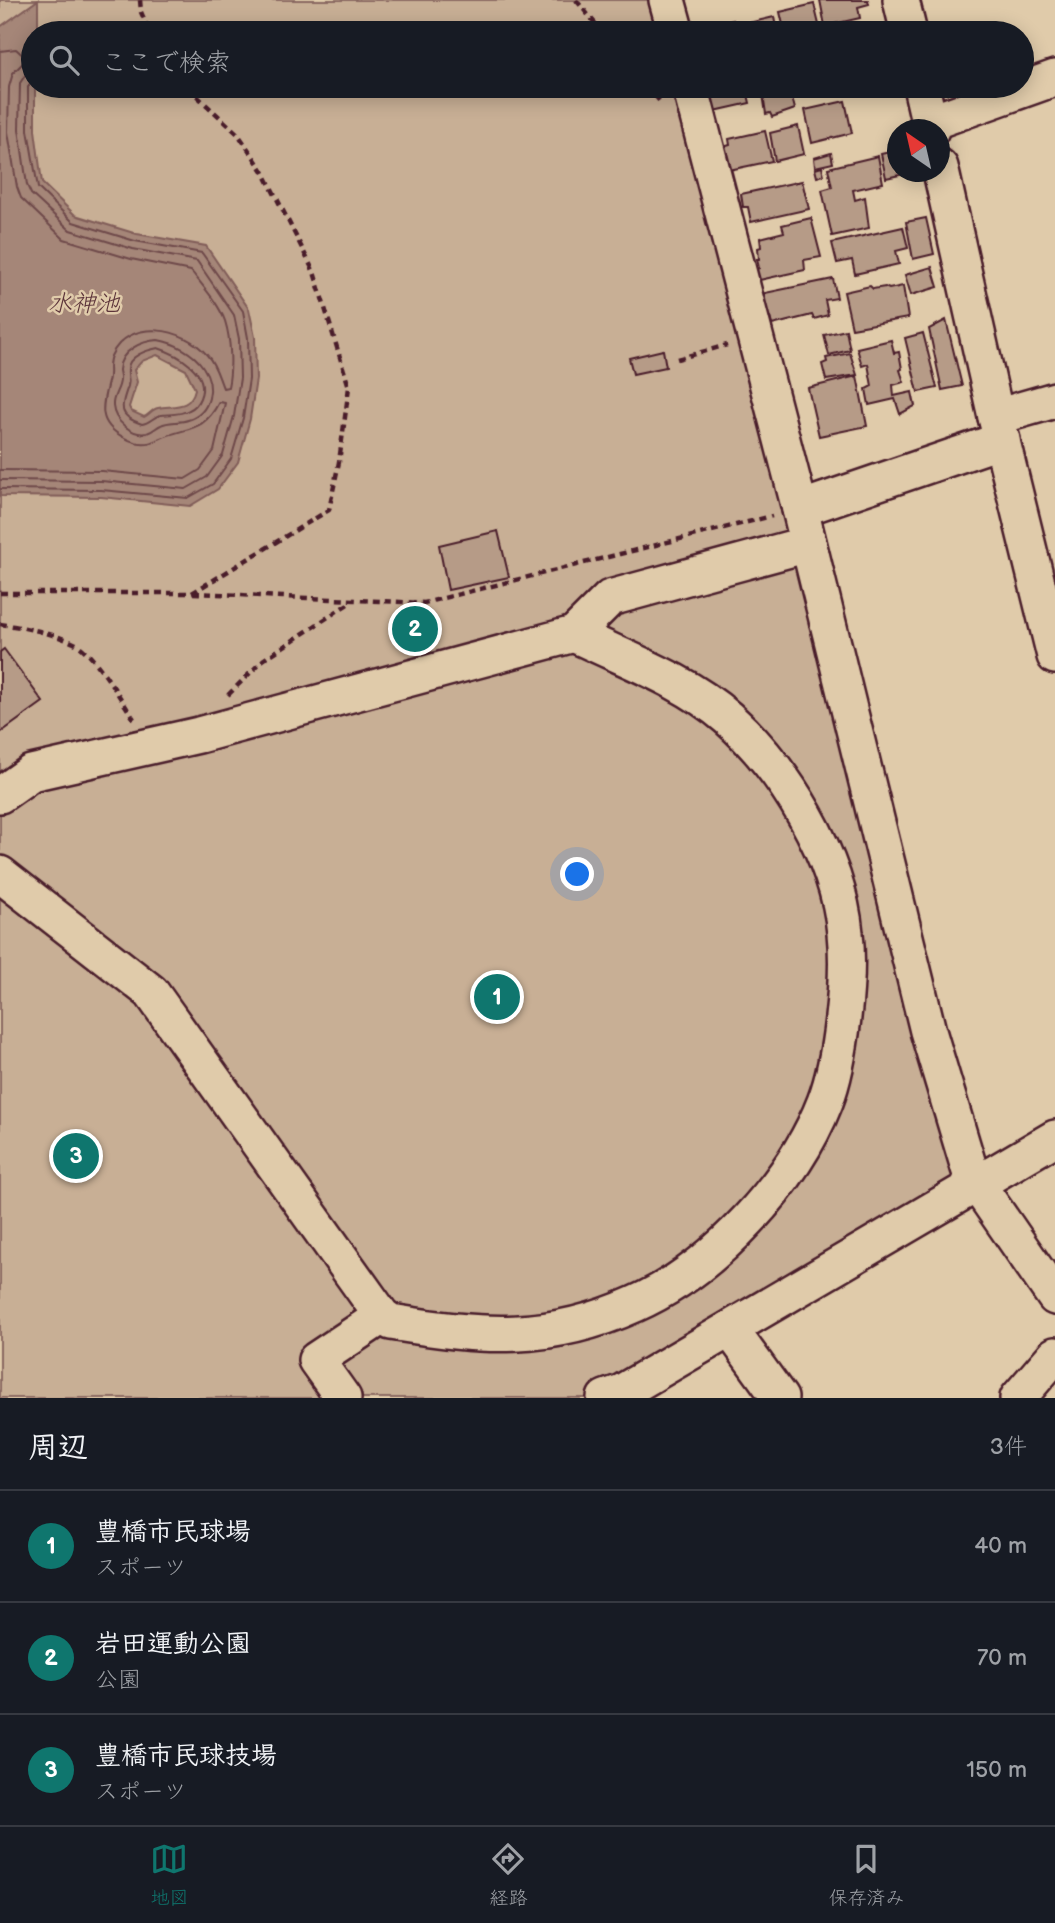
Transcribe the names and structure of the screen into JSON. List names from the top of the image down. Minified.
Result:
{"water":["水神池"],"north":"top left","page":{"search":"ここで検索","pins":["2","1","3"],"heading":["周辺","3件"],"list":[{"mark":"1","name":"豊橋市民球場","note":"スポーツ","value":"40 m"},{"mark":"2","name":"岩田運動公園","note":"公園","value":"70 m"},{"mark":"3","name":"豊橋市民球技場","note":"スポーツ","value":"150 m"}],"nav":["地図","経路","保存済み"]}}
